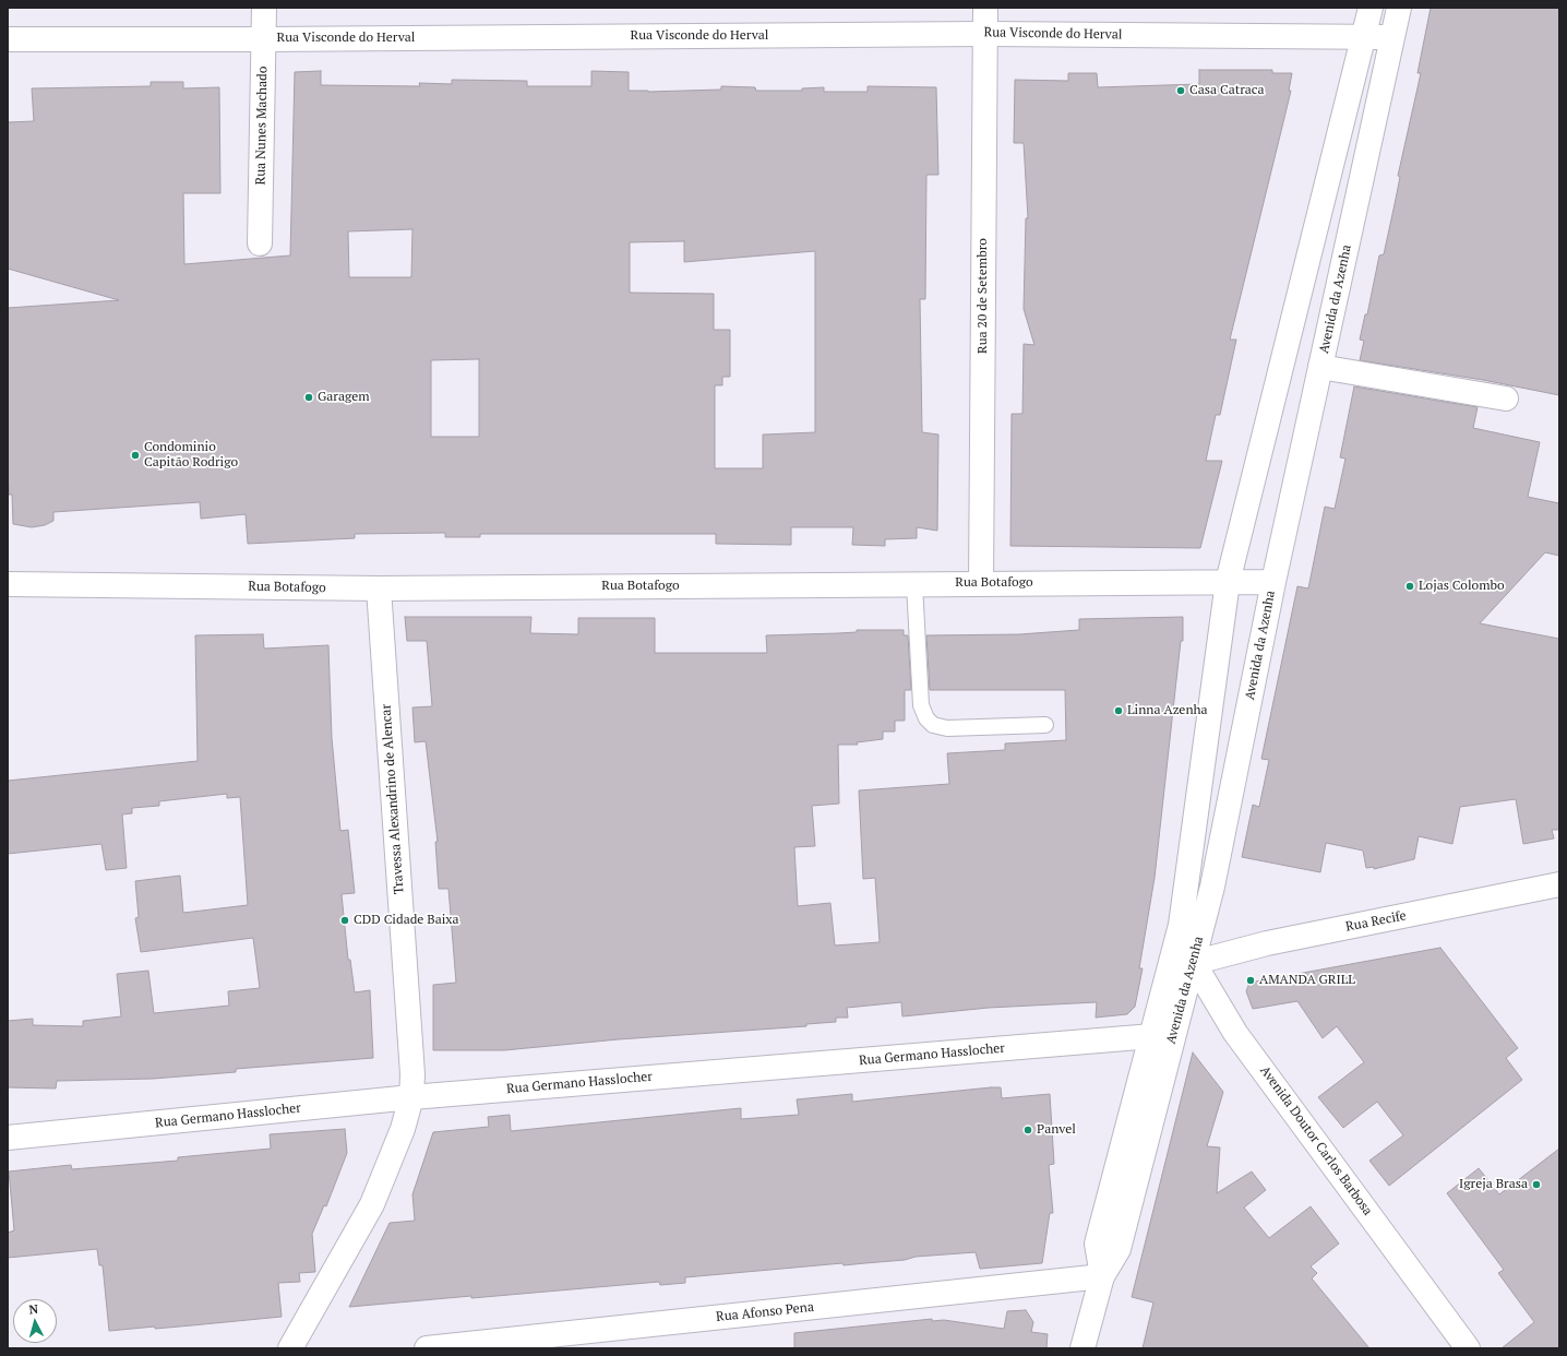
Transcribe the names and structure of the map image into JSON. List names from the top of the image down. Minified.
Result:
{"streets":{"street":["Rua Visconde do Herval","Rua Nunes Machado","Rua 20 de Setembro","Avenida da Azenha","Rua Botafogo","Travessa Alexandrino de Alencar","Rua Recife","Rua Germano Hasslocher","Avenida Doutor Carlos Barbosa","Rua Afonso Pena"]},"crossings":[["Rua Visconde do Herval","Rua Nunes Machado"],["Rua Visconde do Herval","Rua 20 de Setembro"],["Rua Visconde do Herval","Avenida da Azenha"],["Rua 20 de Setembro","Rua Botafogo"],["Avenida da Azenha","Rua Botafogo"],["Avenida da Azenha","Rua Recife"],["Avenida da Azenha","Rua Germano Hasslocher"],["Avenida da Azenha","Avenida Doutor Carlos Barbosa"],["Avenida da Azenha","Rua Afonso Pena"],["Rua Botafogo","Travessa Alexandrino de Alencar"],["Travessa Alexandrino de Alencar","Rua Germano Hasslocher"],["Rua Recife","Avenida Doutor Carlos Barbosa"]],"places":["Casa Catraca","Garagem","Condominio Capitão Rodrigo","Lojas Colombo","Linna Azenha","CDD Cidade Baixa","AMANDA GRILL","Panvel","Igreja Brasa"],"north":"top"}
